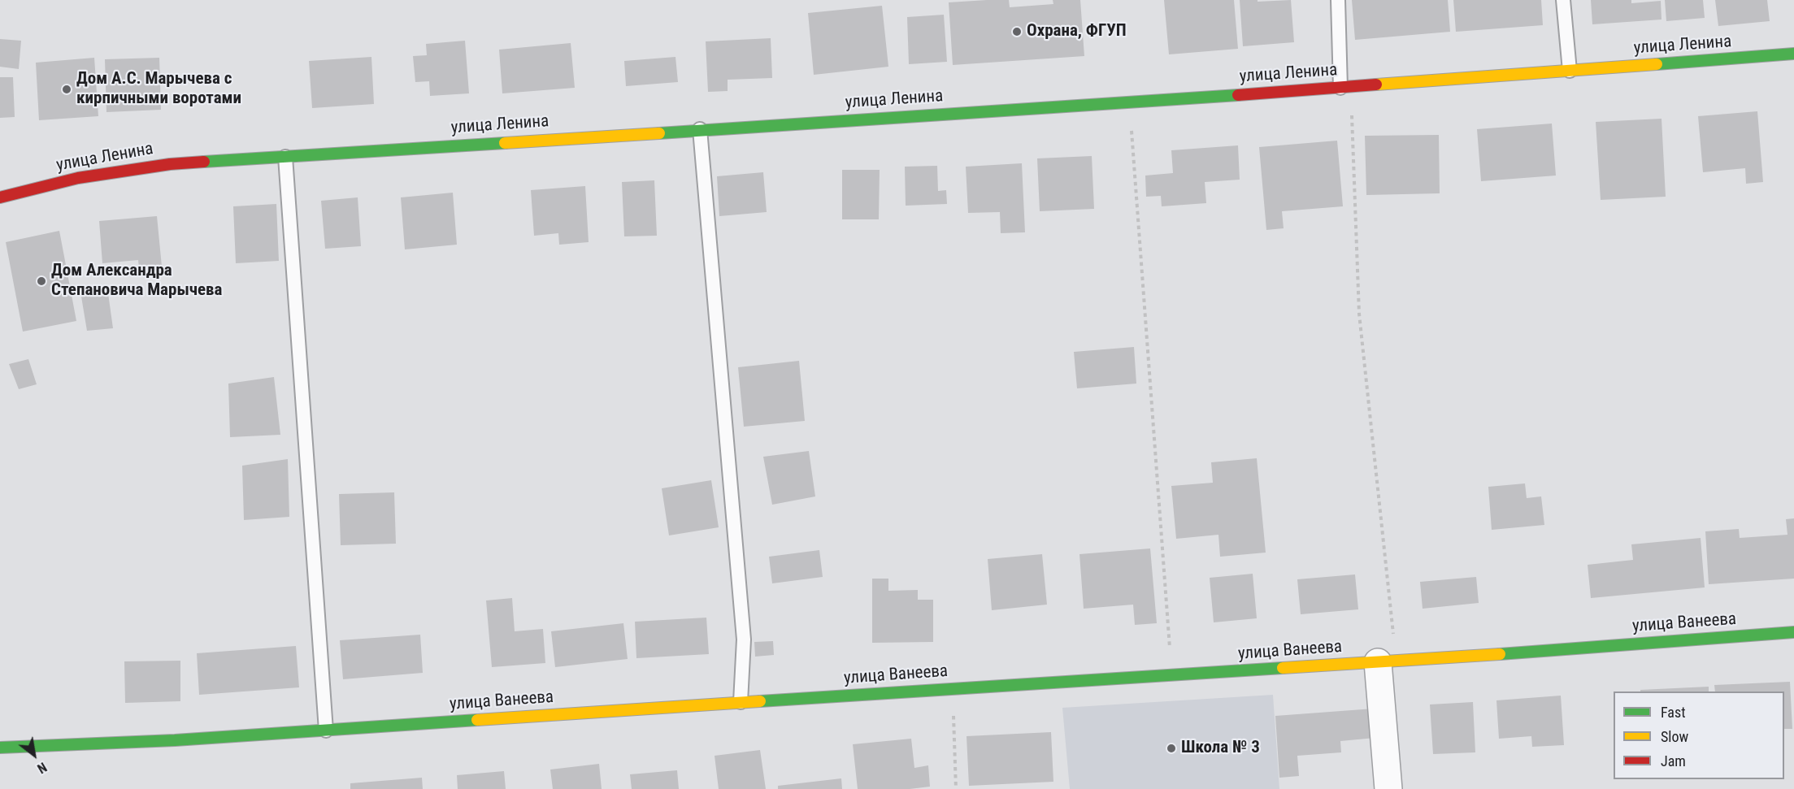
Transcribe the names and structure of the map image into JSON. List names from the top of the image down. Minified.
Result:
{"streets":{"street":["улица Ленина","улица Ванеева"]},"places":["Охрана, ФГУП","Дом А.С. Марычева с кирпичными воротами","Дом Александра Степановича Марычева","Школа № 3"],"legend":["Fast","Slow","Jam"],"north":"bottom right"}
